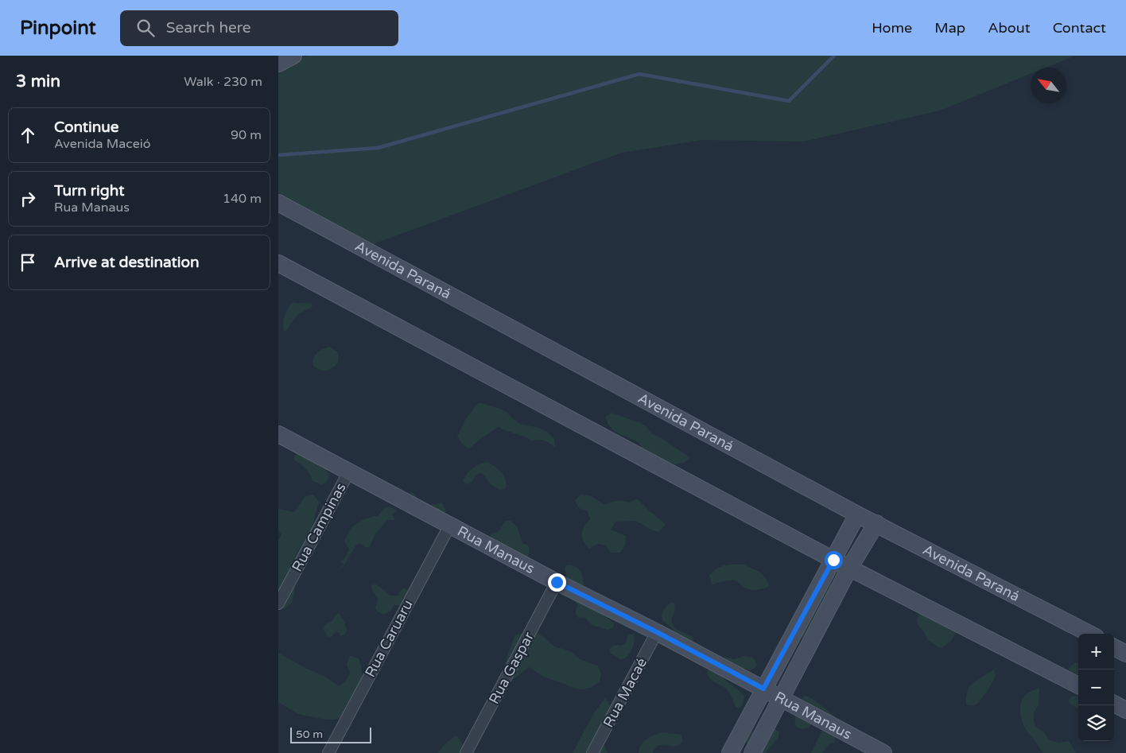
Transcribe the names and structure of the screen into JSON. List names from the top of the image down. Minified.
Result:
{"streets":{"main road":["Avenida Paraná","Rua Manaus"],"street":["Rua Campinas","Rua Caruaru","Rua Gaspar","Rua Macaé"]},"crossings":[["Rua Campinas","Rua Manaus"],["Rua Manaus","Rua Caruaru"],["Rua Manaus","Rua Gaspar"],["Rua Manaus","Rua Macaé"]],"scale_bar":"50 m","north":"top left","page":{"header":"Pinpoint","search":"Search here","nav":["Home","Map","About","Contact"],"heading":["3 min","Walk · 230 m"],"list":[["Continue","Avenida Maceió","90 m"],["Turn right","Rua Manaus","140 m"],"Arrive at destination"],"map_buttons":["+","−"],"scale":"50 m"}}
